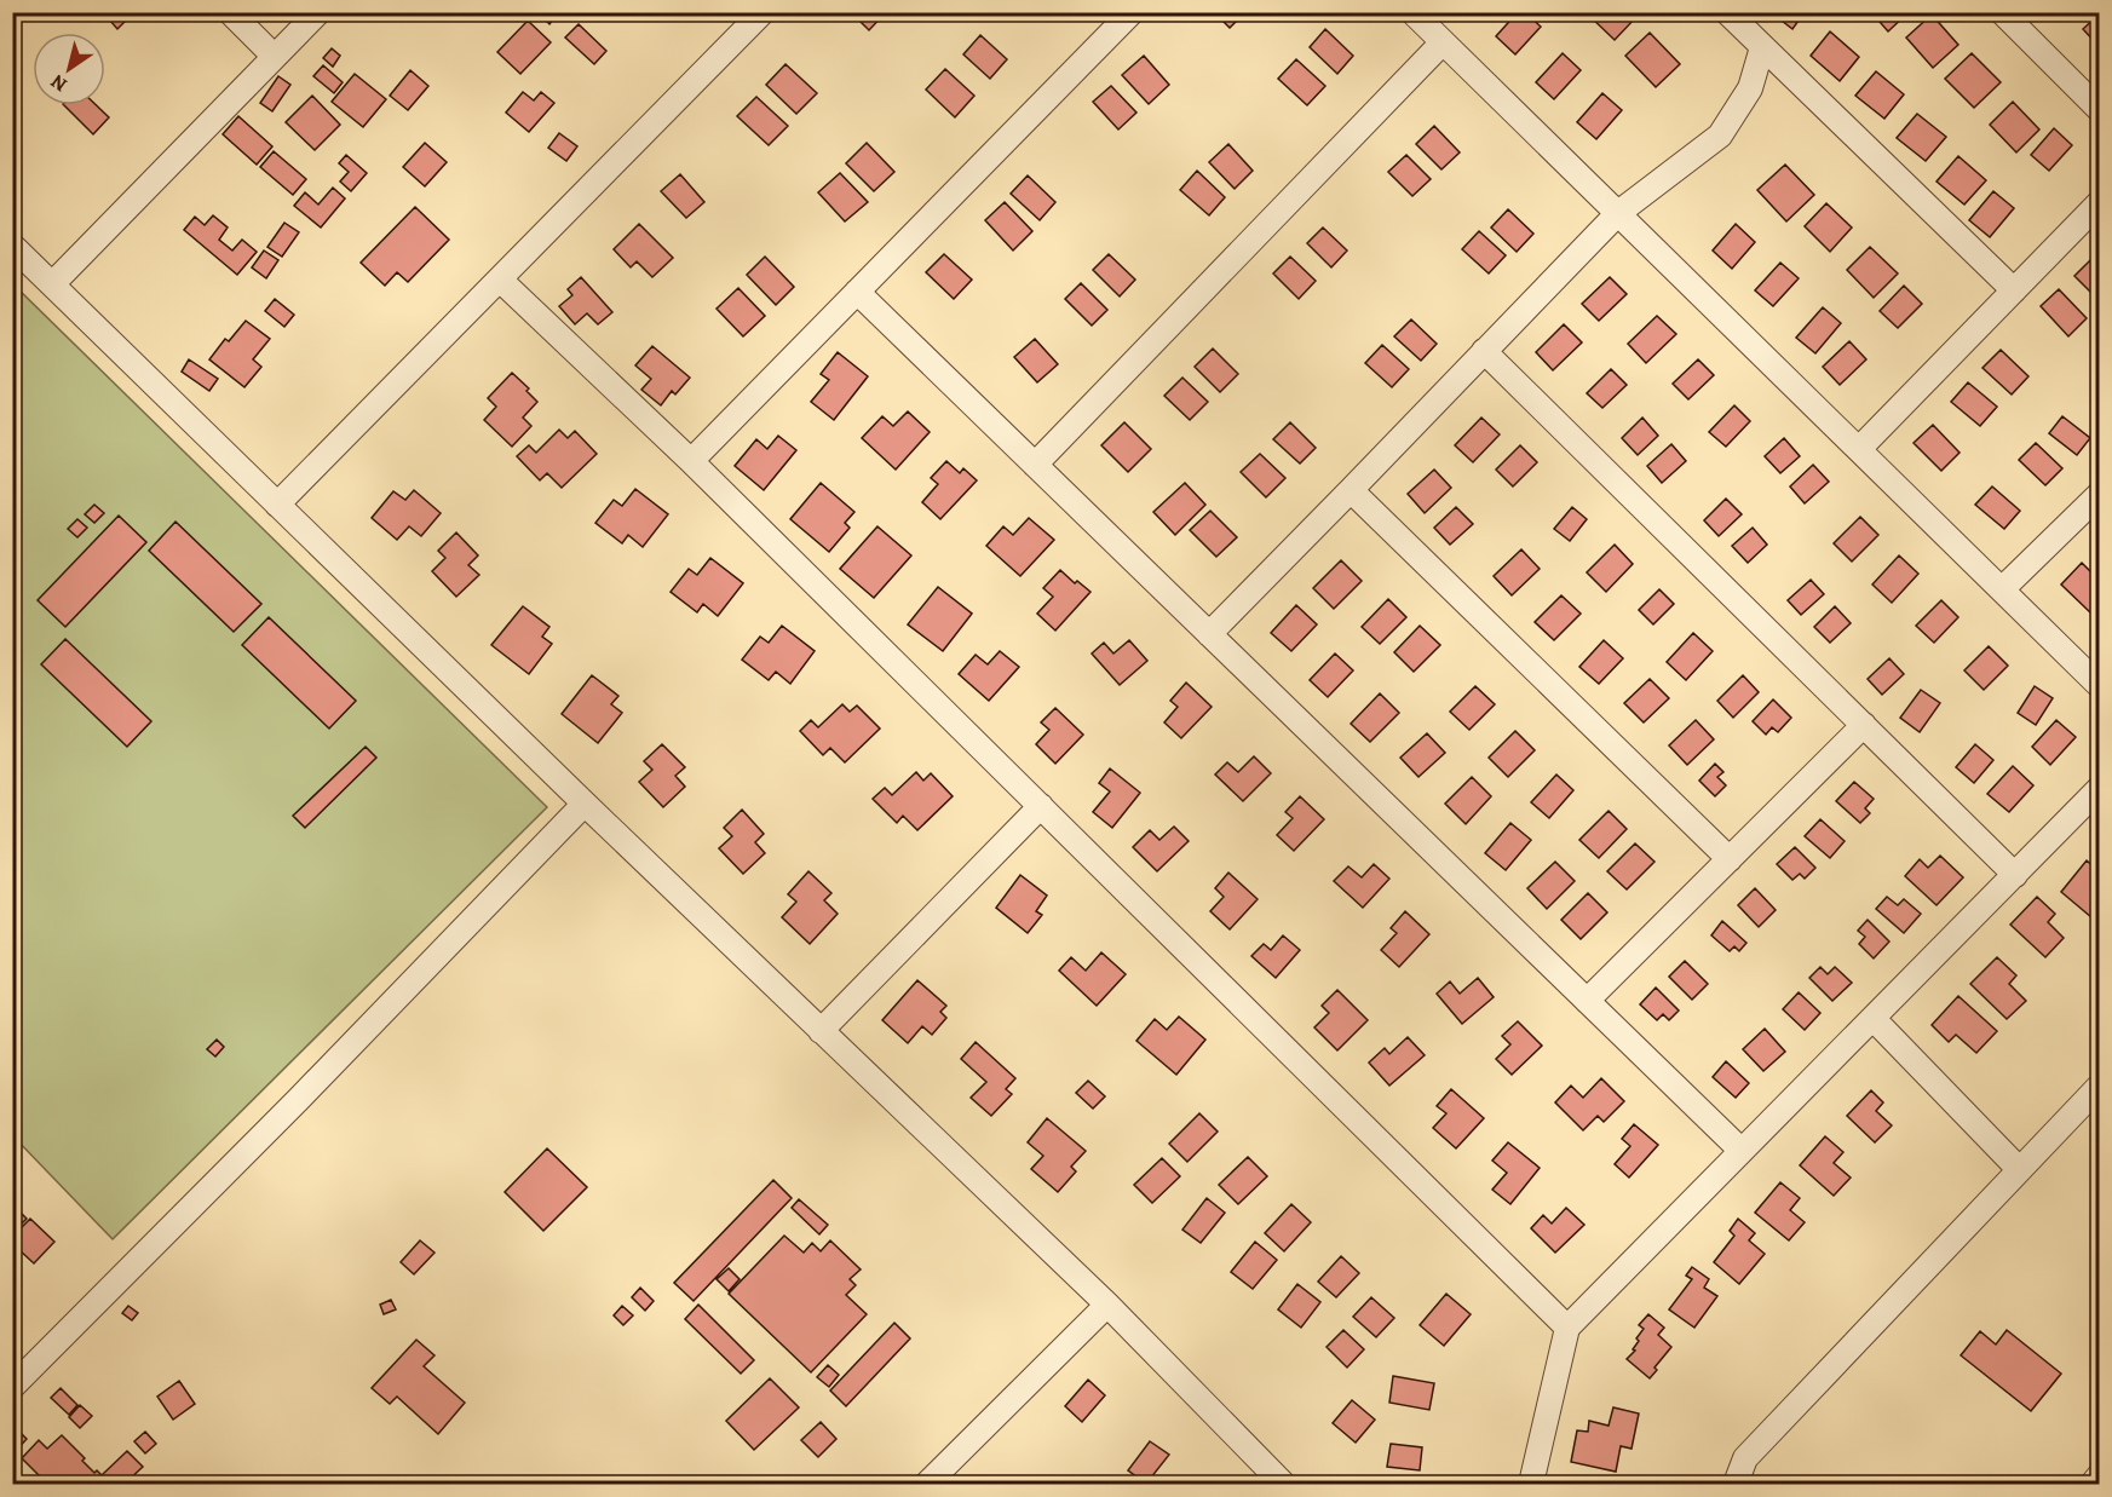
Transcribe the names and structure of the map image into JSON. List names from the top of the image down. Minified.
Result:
{"north":"bottom left"}
